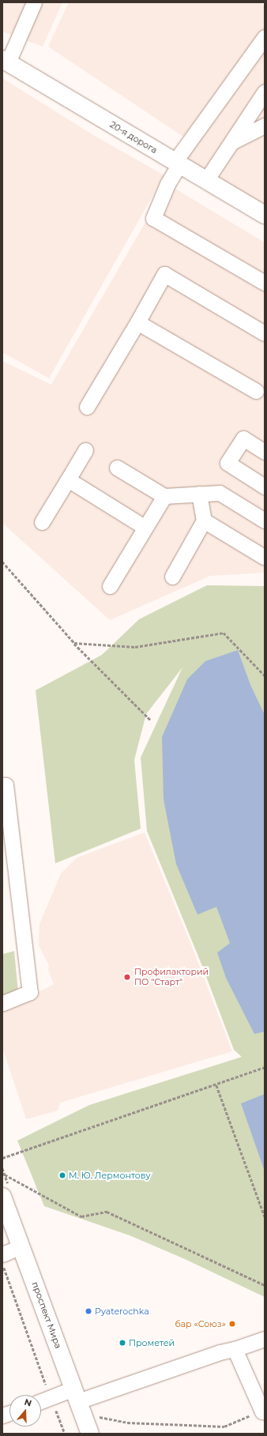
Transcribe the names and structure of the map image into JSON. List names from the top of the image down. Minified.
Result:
{"streets":{"main road":["20-я дорога","проспект Мира"]},"places":["Профилакторий ПО \"Старт\"","М. Ю. Лермонтову","Pyaterochka","бар «Союз»","Прометей"],"north":"top"}
